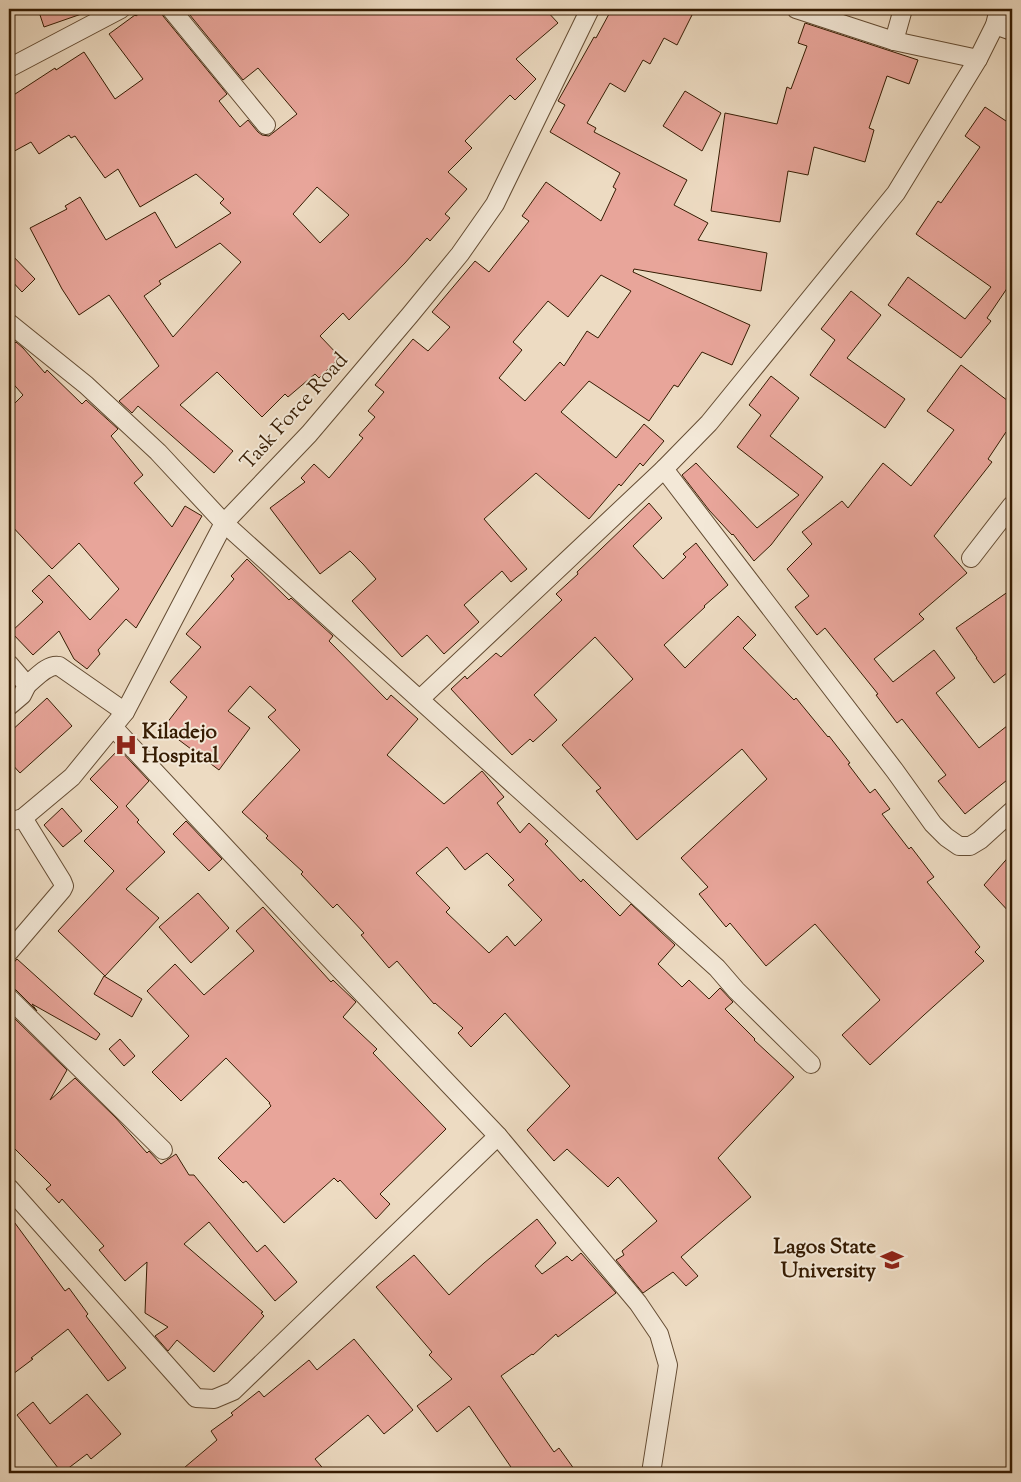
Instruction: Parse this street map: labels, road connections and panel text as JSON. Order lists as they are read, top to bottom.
{
  "streets": {
    "street": ["Task Force Road"]
  },
  "places": {
    "hospital": ["Kiladejo Hospital"],
    "school or university": ["Lagos State University"]
  }
}
